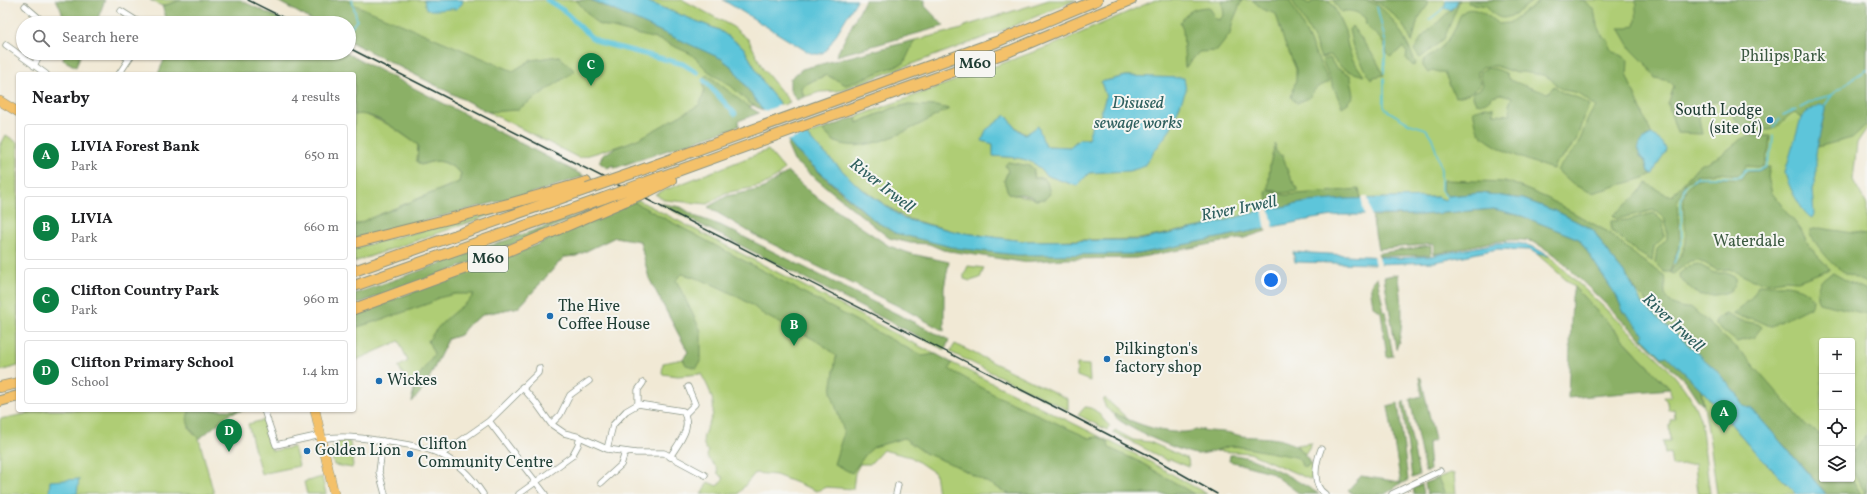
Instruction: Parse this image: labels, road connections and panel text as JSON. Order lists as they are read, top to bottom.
{
  "streets": {
    "highway": ["M60"]
  },
  "water": ["Disused sewage works", "River Irwell"],
  "parks": ["Philips Park", "Waterdale"],
  "places": [
    "South Lodge (site of)",
    "The Hive Coffee House",
    "Pilkington's factory shop",
    "Wickes",
    "Golden Lion",
    "Clifton Community Centre"
  ],
  "page": {
    "search": "Search here",
    "pins": [
      "C",
      "B",
      "A",
      "D"
    ],
    "heading": ["Nearby", "4 results"],
    "list": [
      {
        "mark": "A",
        "name": "LIVIA Forest Bank",
        "note": "Park",
        "value": "650 m"
      },
      {
        "mark": "B",
        "name": "LIVIA",
        "note": "Park",
        "value": "660 m"
      },
      {
        "mark": "C",
        "name": "Clifton Country Park",
        "note": "Park",
        "value": "960 m"
      },
      {
        "mark": "D",
        "name": "Clifton Primary School",
        "note": "School",
        "value": "1.4 km"
      }
    ],
    "map_buttons": ["+", "−"]
  }
}
